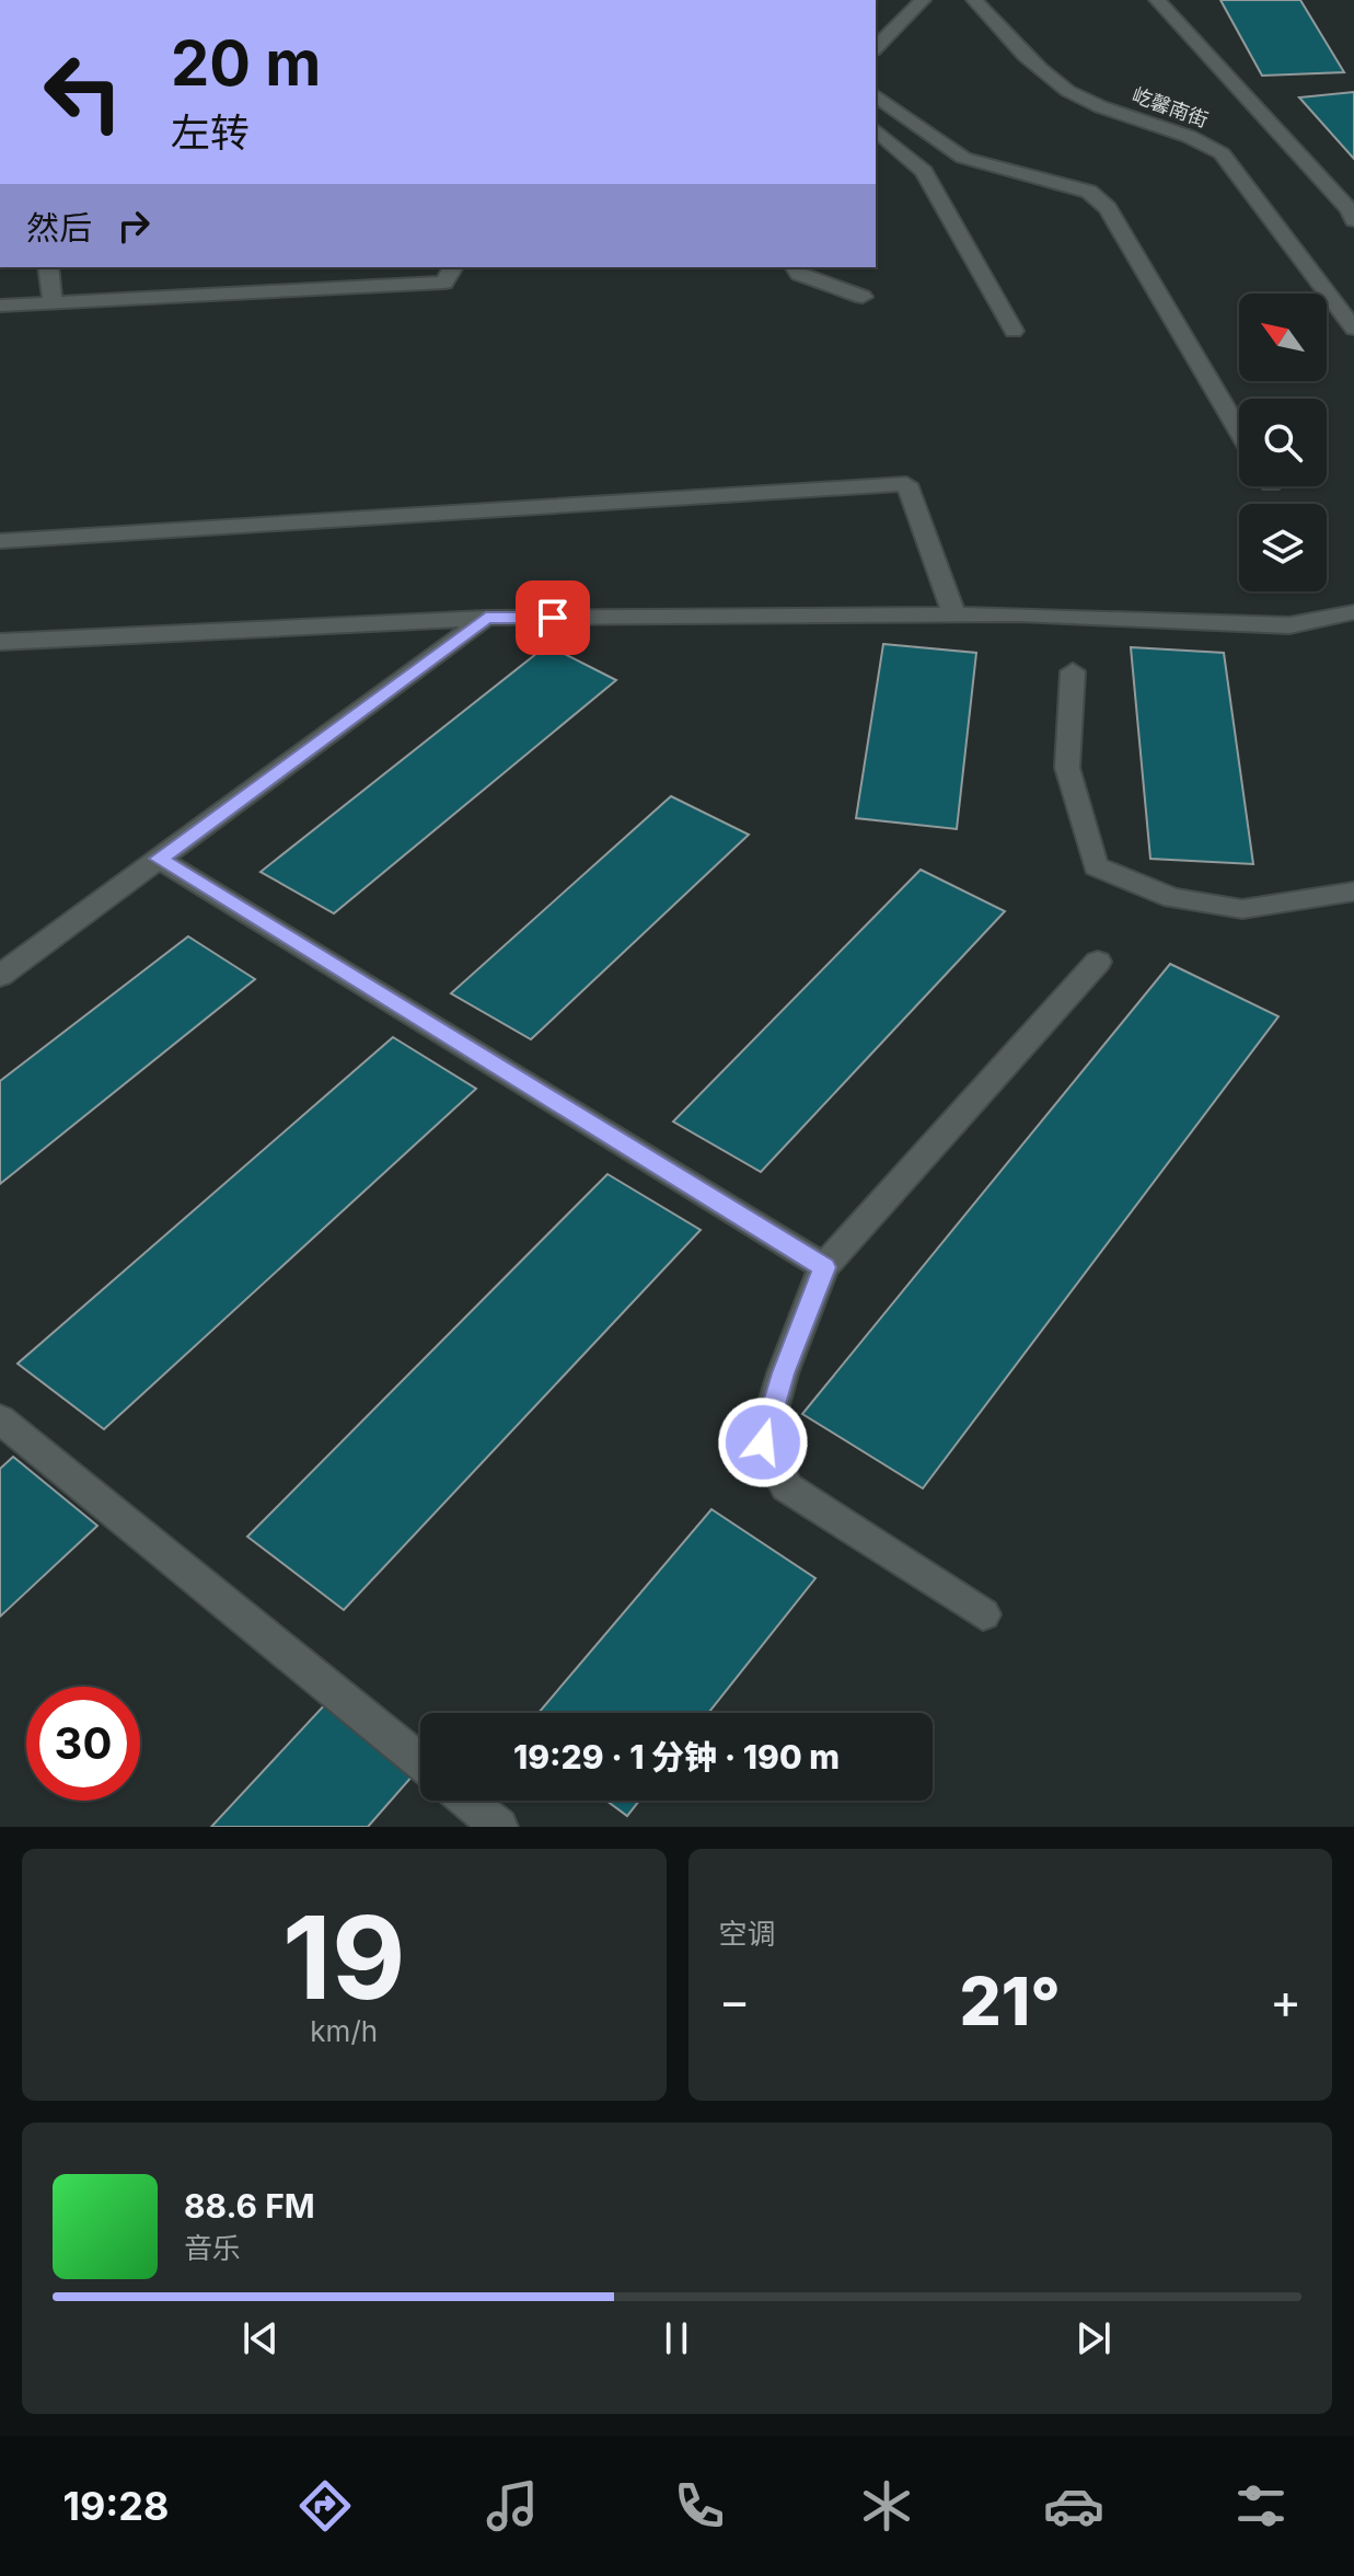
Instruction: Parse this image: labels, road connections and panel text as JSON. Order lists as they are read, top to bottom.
{
  "streets": {
    "street": ["屹馨南街"]
  },
  "north": "top left",
  "page": {
    "turn": ["20 m", "左转"],
    "then": "然后",
    "limit": "30",
    "trip": "19:29 · 1 分钟 · 190 m",
    "tile": [
      ["19", "km/h"],
      "空调"
    ],
    "heat": ["−", "21°", "+"],
    "song": ["88.6 FM", "音乐"],
    "tabs": "19:28"
  }
}
